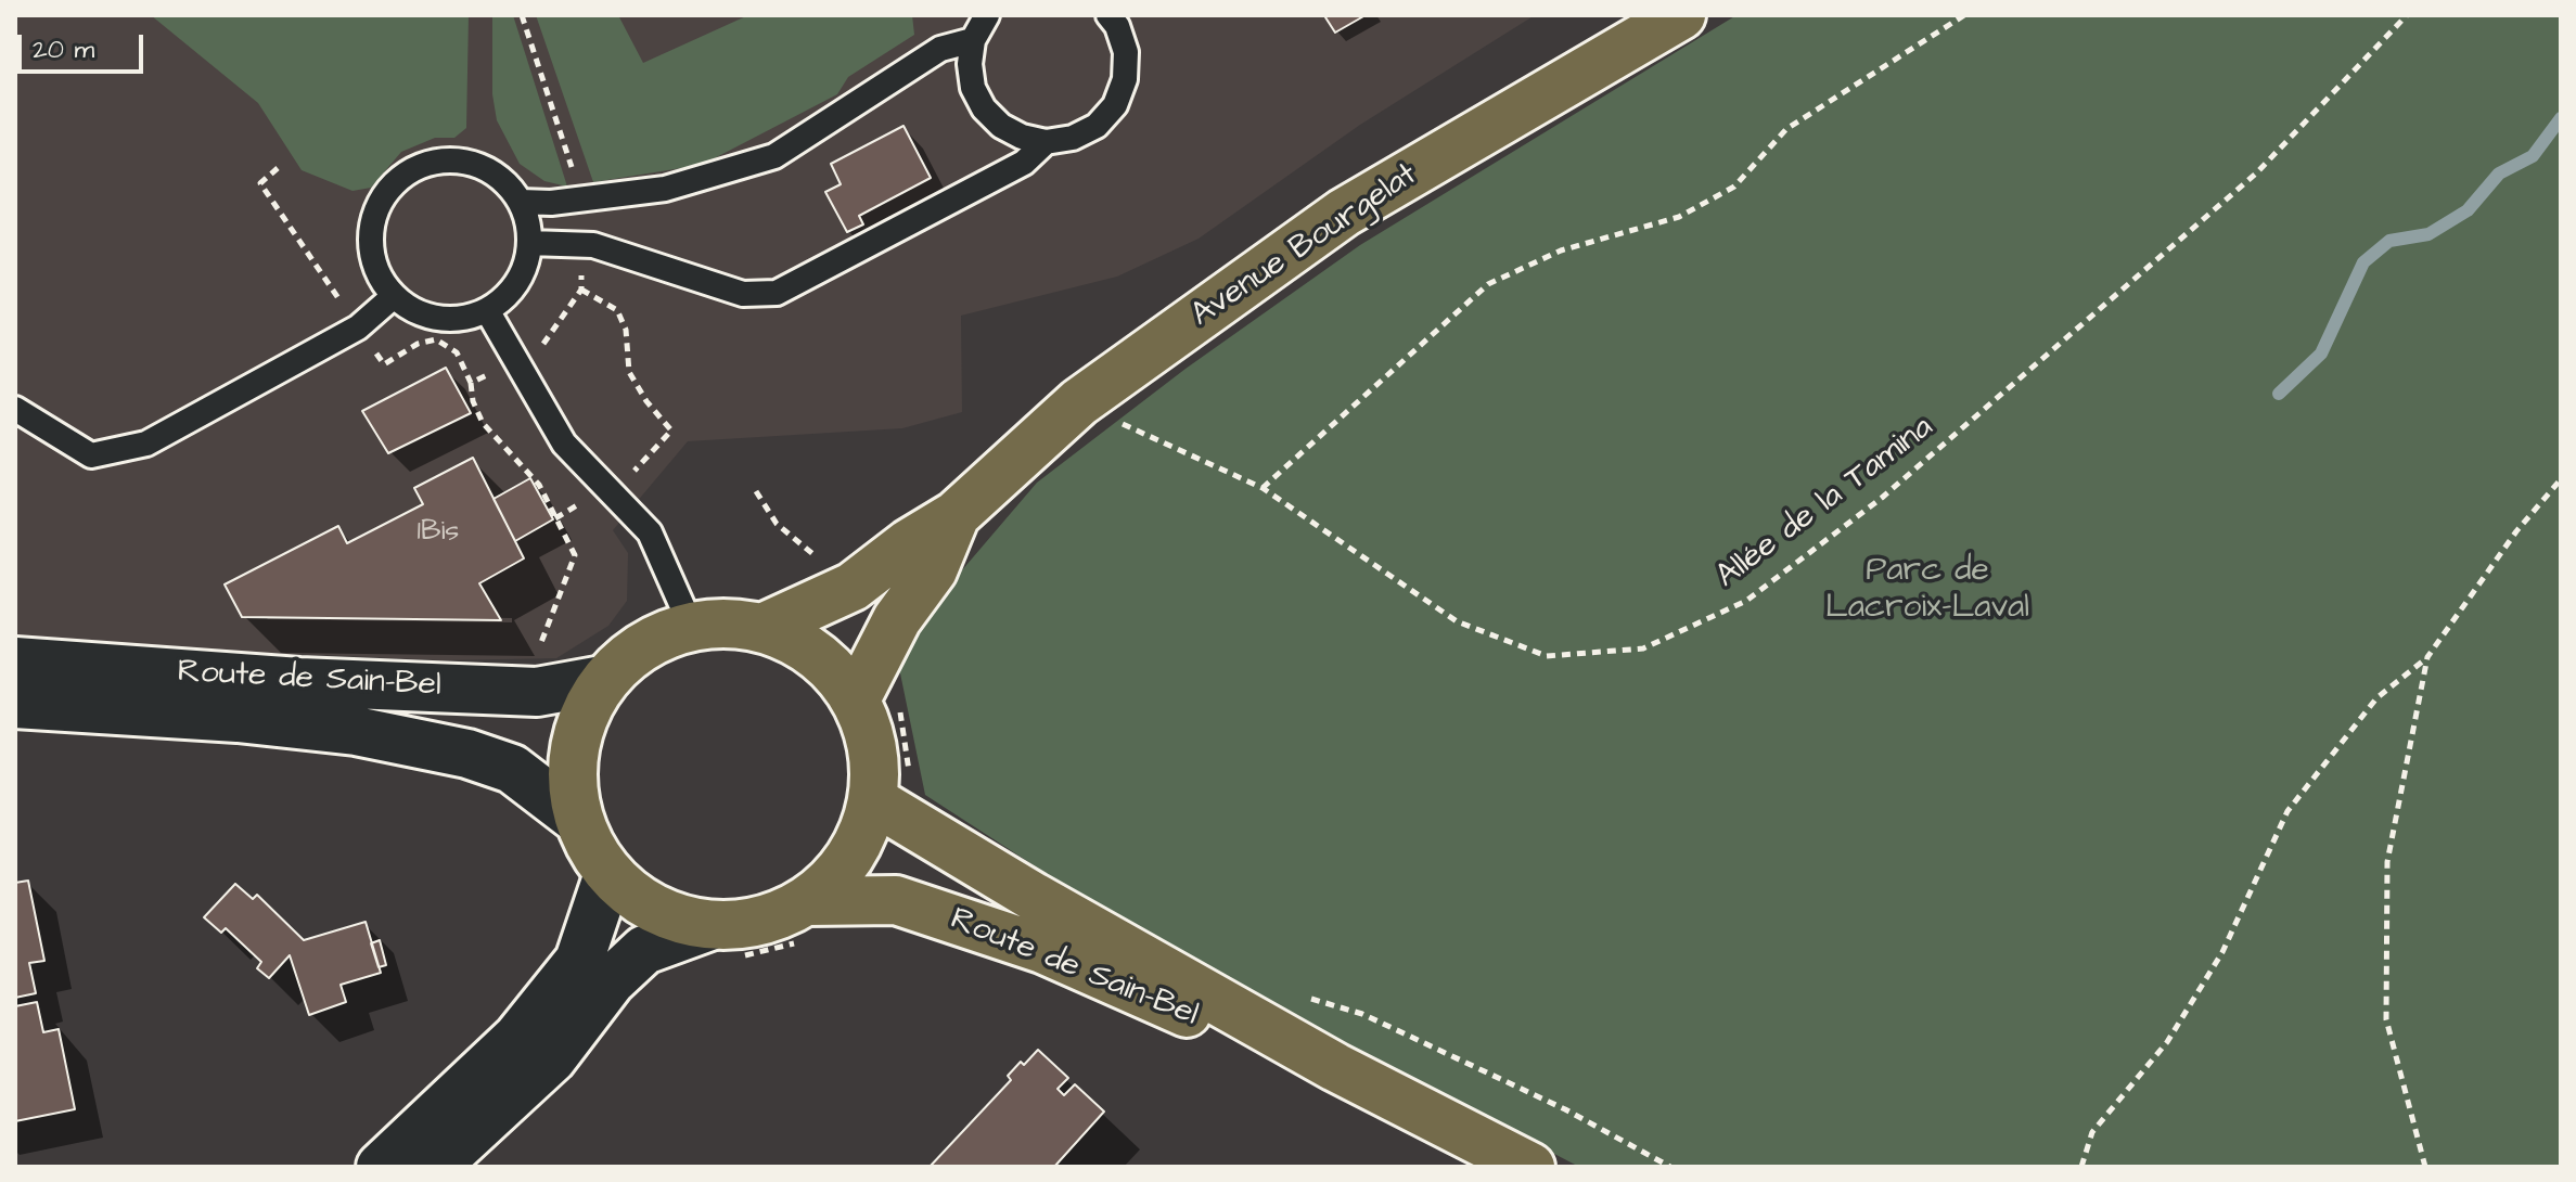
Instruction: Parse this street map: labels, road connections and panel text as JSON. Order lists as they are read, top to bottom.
{
  "streets": {
    "main road": ["Avenue Bourgelat", "Route de Sain-Bel"],
    "path": ["Allée de la Tamina"]
  },
  "crossings": [
    ["Avenue Bourgelat", "Allée de la Tamina"]
  ],
  "parks": ["Parc de Lacroix-Laval"],
  "house_numbers": ["1Bis"],
  "scale_bar": "20 m"
}
